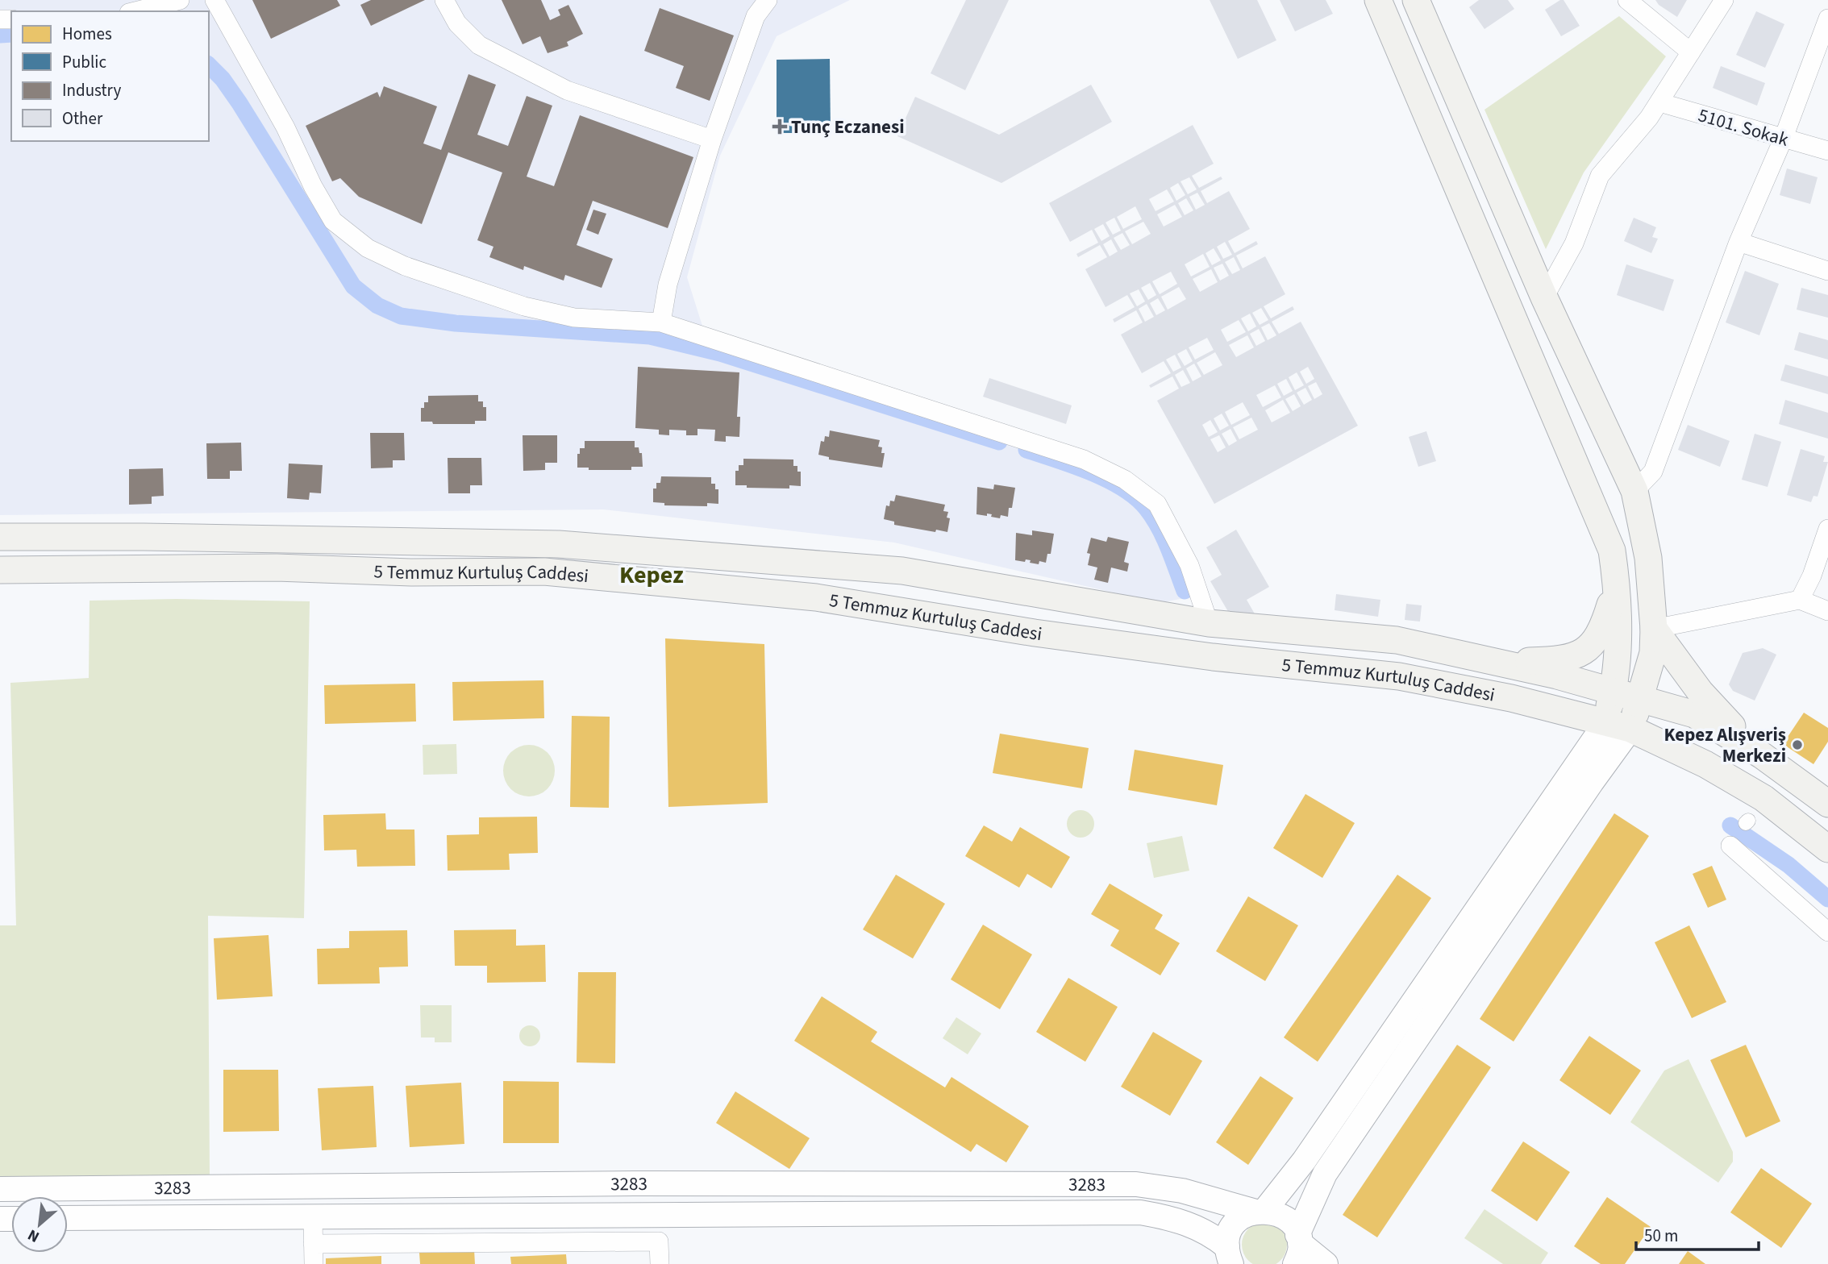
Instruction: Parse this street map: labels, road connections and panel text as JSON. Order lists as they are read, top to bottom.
{
  "streets": {
    "main road": ["5 Temmuz Kurtuluş Caddesi"],
    "street": ["5101. Sokak", "3283"]
  },
  "districts": ["Kepez"],
  "places": {
    "health": ["Tunç Eczanesi"],
    "other": ["Kepez Alışveriş Merkezi"]
  },
  "legend": [
    "Homes",
    "Public",
    "Industry",
    "Other"
  ],
  "scale_bar": "50 m",
  "north": "bottom left"
}
